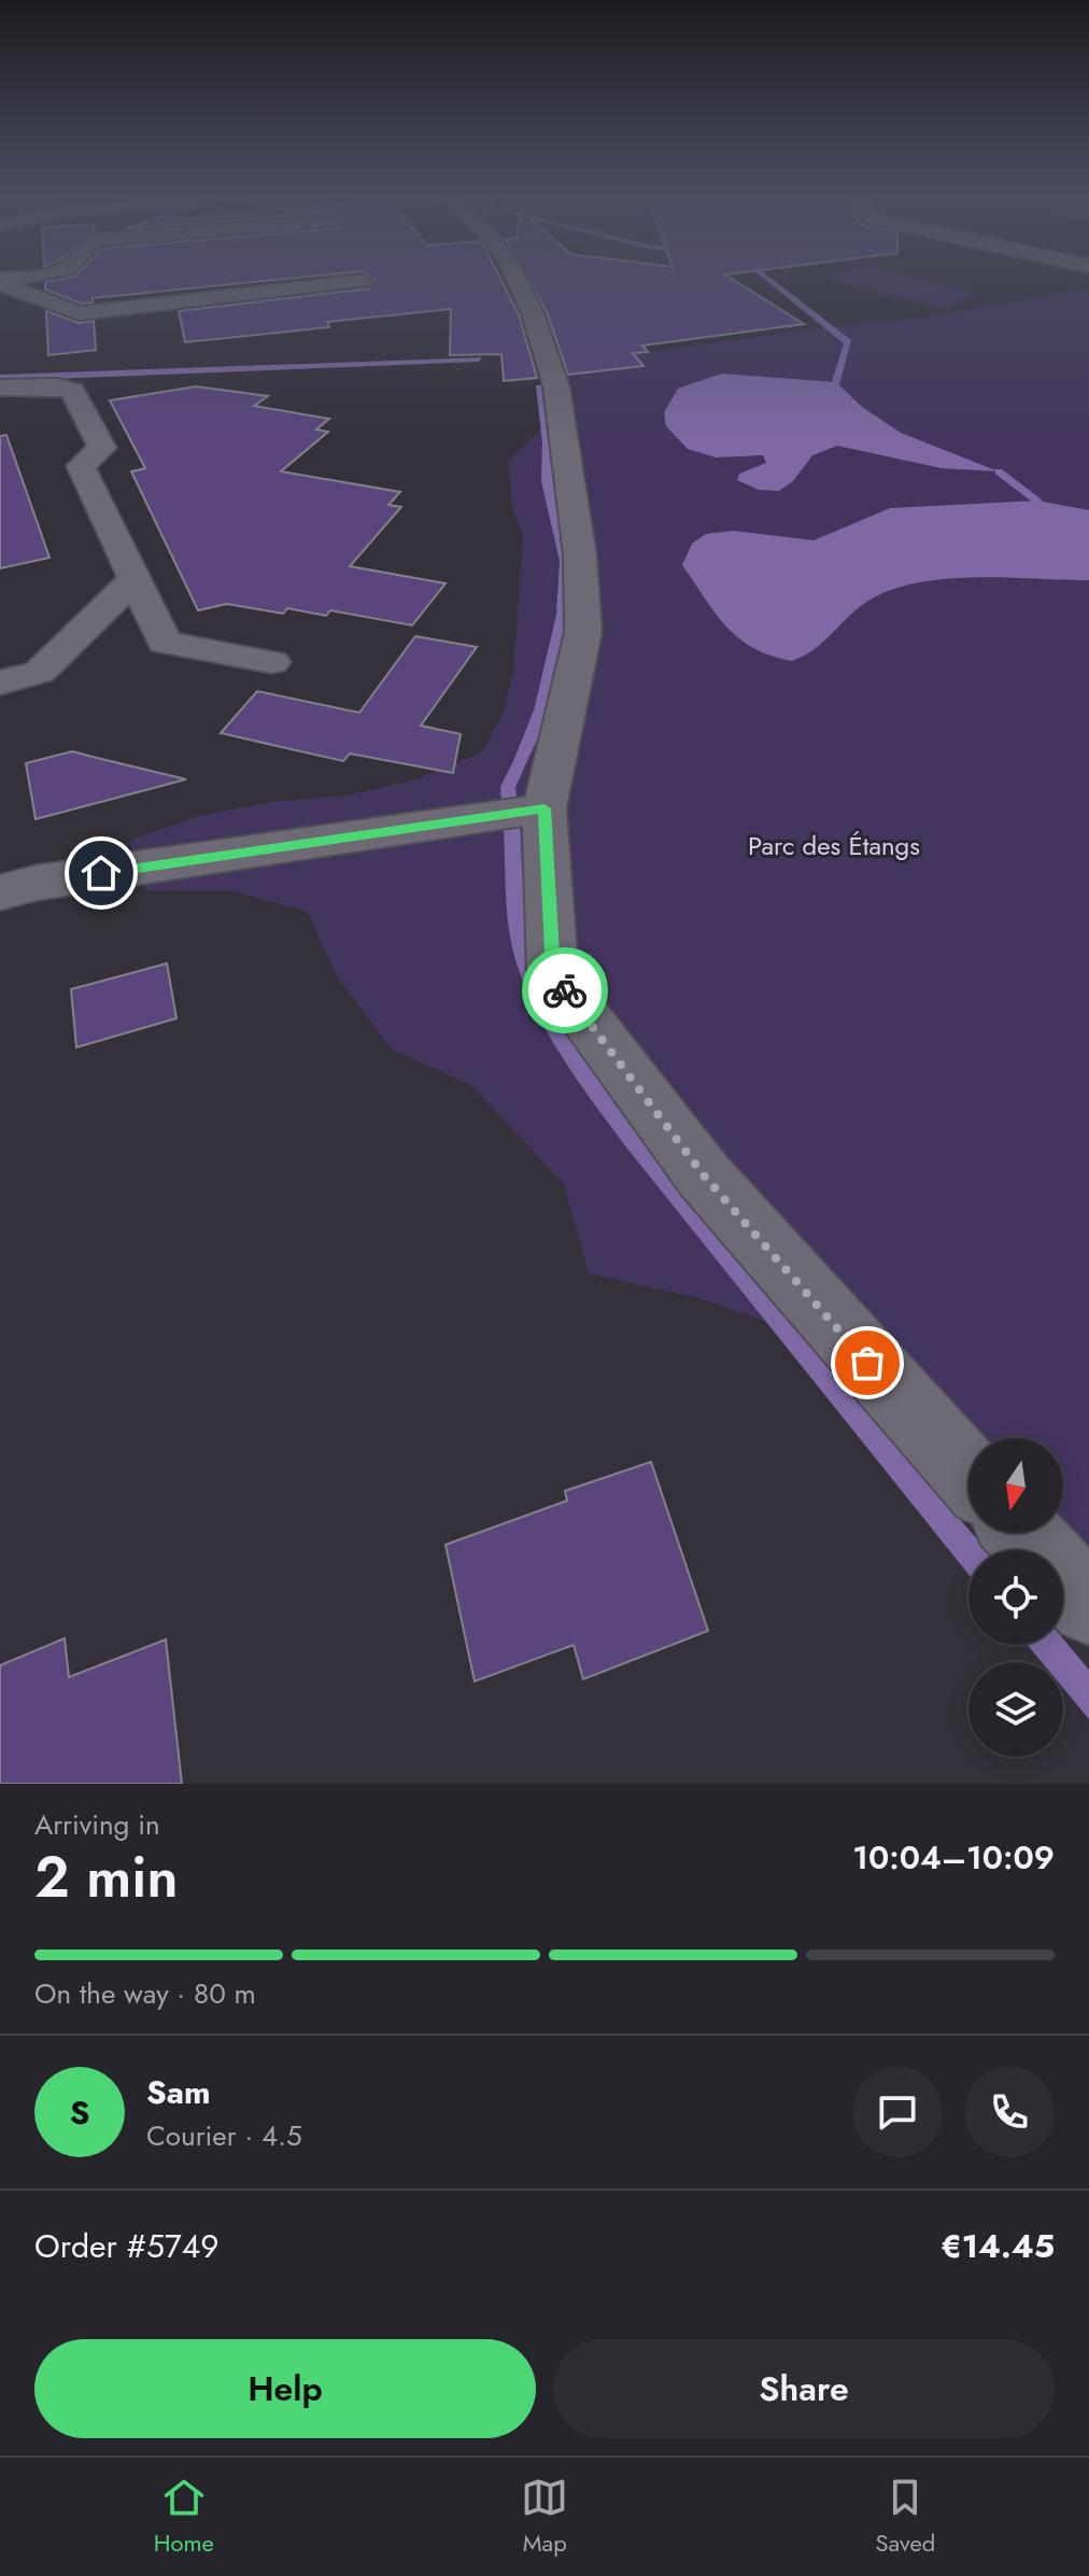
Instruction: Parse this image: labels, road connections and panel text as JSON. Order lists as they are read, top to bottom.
{
  "parks": ["Parc des Étangs"],
  "north": "bottom",
  "page": {
    "heading": ["2 min", "Arriving in", "10:04–10:09"],
    "panel": [
      "Sam",
      "Courier · 4.5",
      "Order #5749",
      "€14.45"
    ],
    "bar": "On the way · 80 m",
    "round": "S",
    "buttons": ["Help", "Share"],
    "tabs": ["Home", "Map", "Saved"]
  }
}
